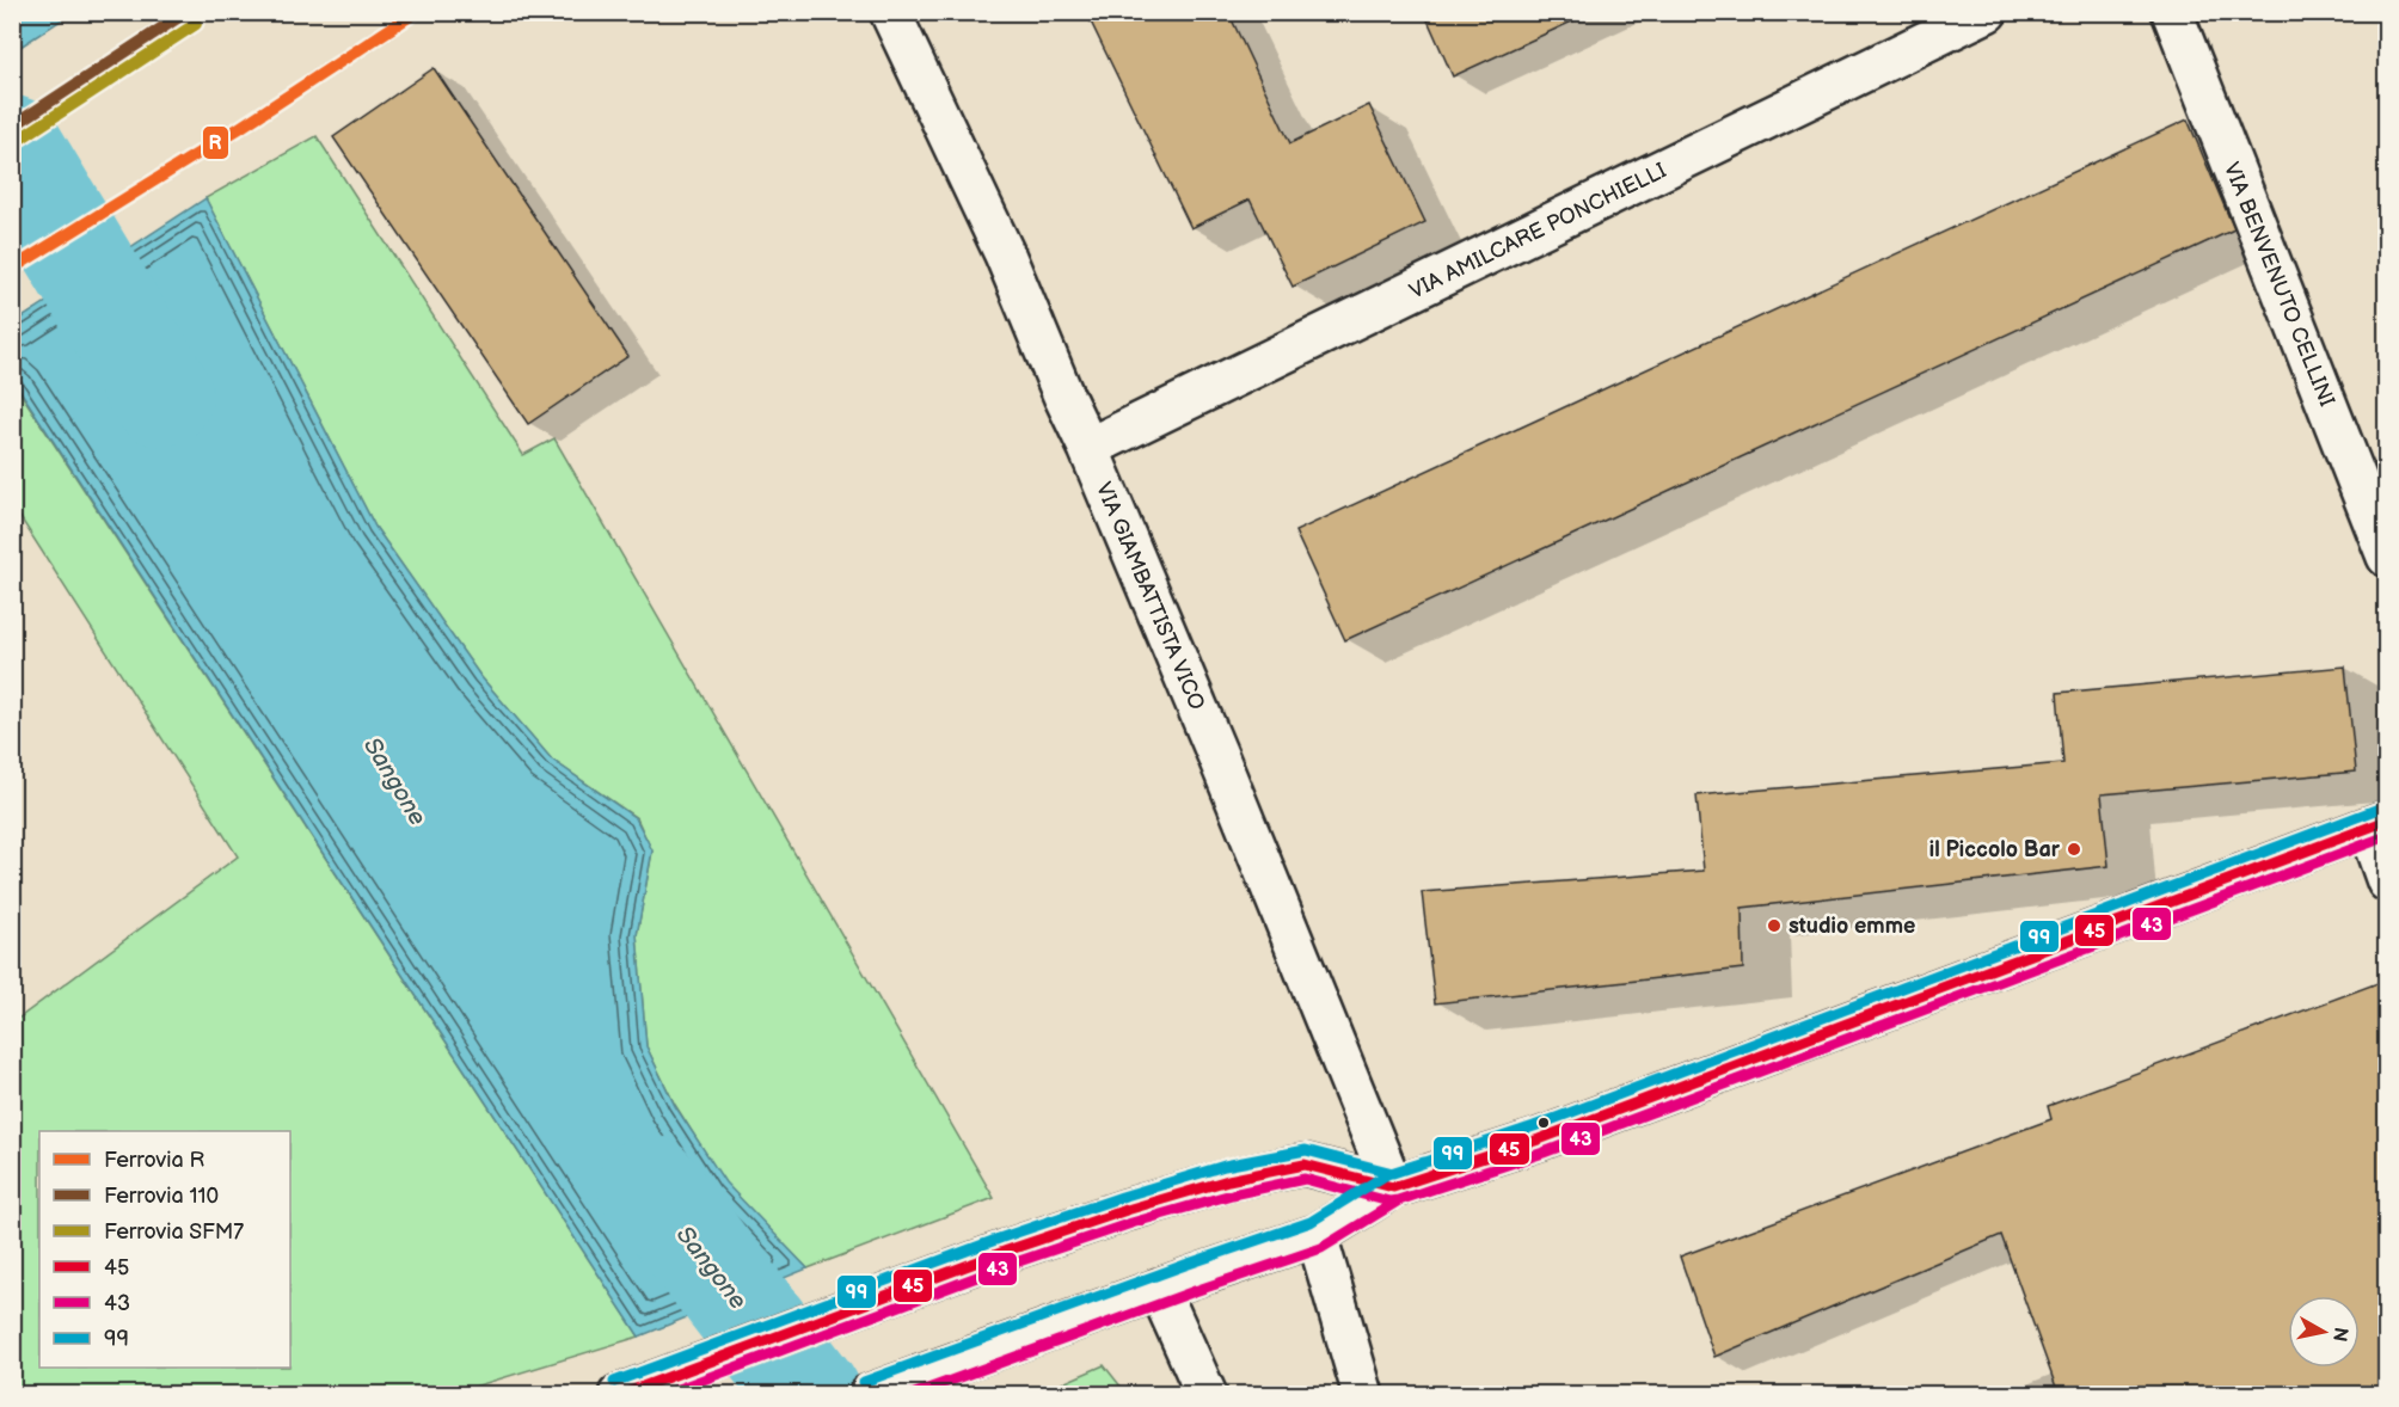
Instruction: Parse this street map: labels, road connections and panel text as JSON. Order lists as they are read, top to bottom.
{
  "streets": {
    "street": ["VIA AMILCARE PONCHIELLI", "VIA BENVENUTO CELLINI", "VIA GIAMBATTISTA VICO"]
  },
  "crossings": [
    ["VIA AMILCARE PONCHIELLI", "VIA GIAMBATTISTA VICO"]
  ],
  "water": ["Sangone"],
  "places": ["il Piccolo Bar", "studio emme"],
  "lines": [
    "rail line R",
    "rail line 110",
    "rail line SFM7",
    "transit line 99",
    "transit line 45",
    "transit line 43"
  ],
  "legend": [
    "Ferrovia R",
    "Ferrovia 110",
    "Ferrovia SFM7",
    "45",
    "43",
    "99"
  ],
  "north": "right"
}
